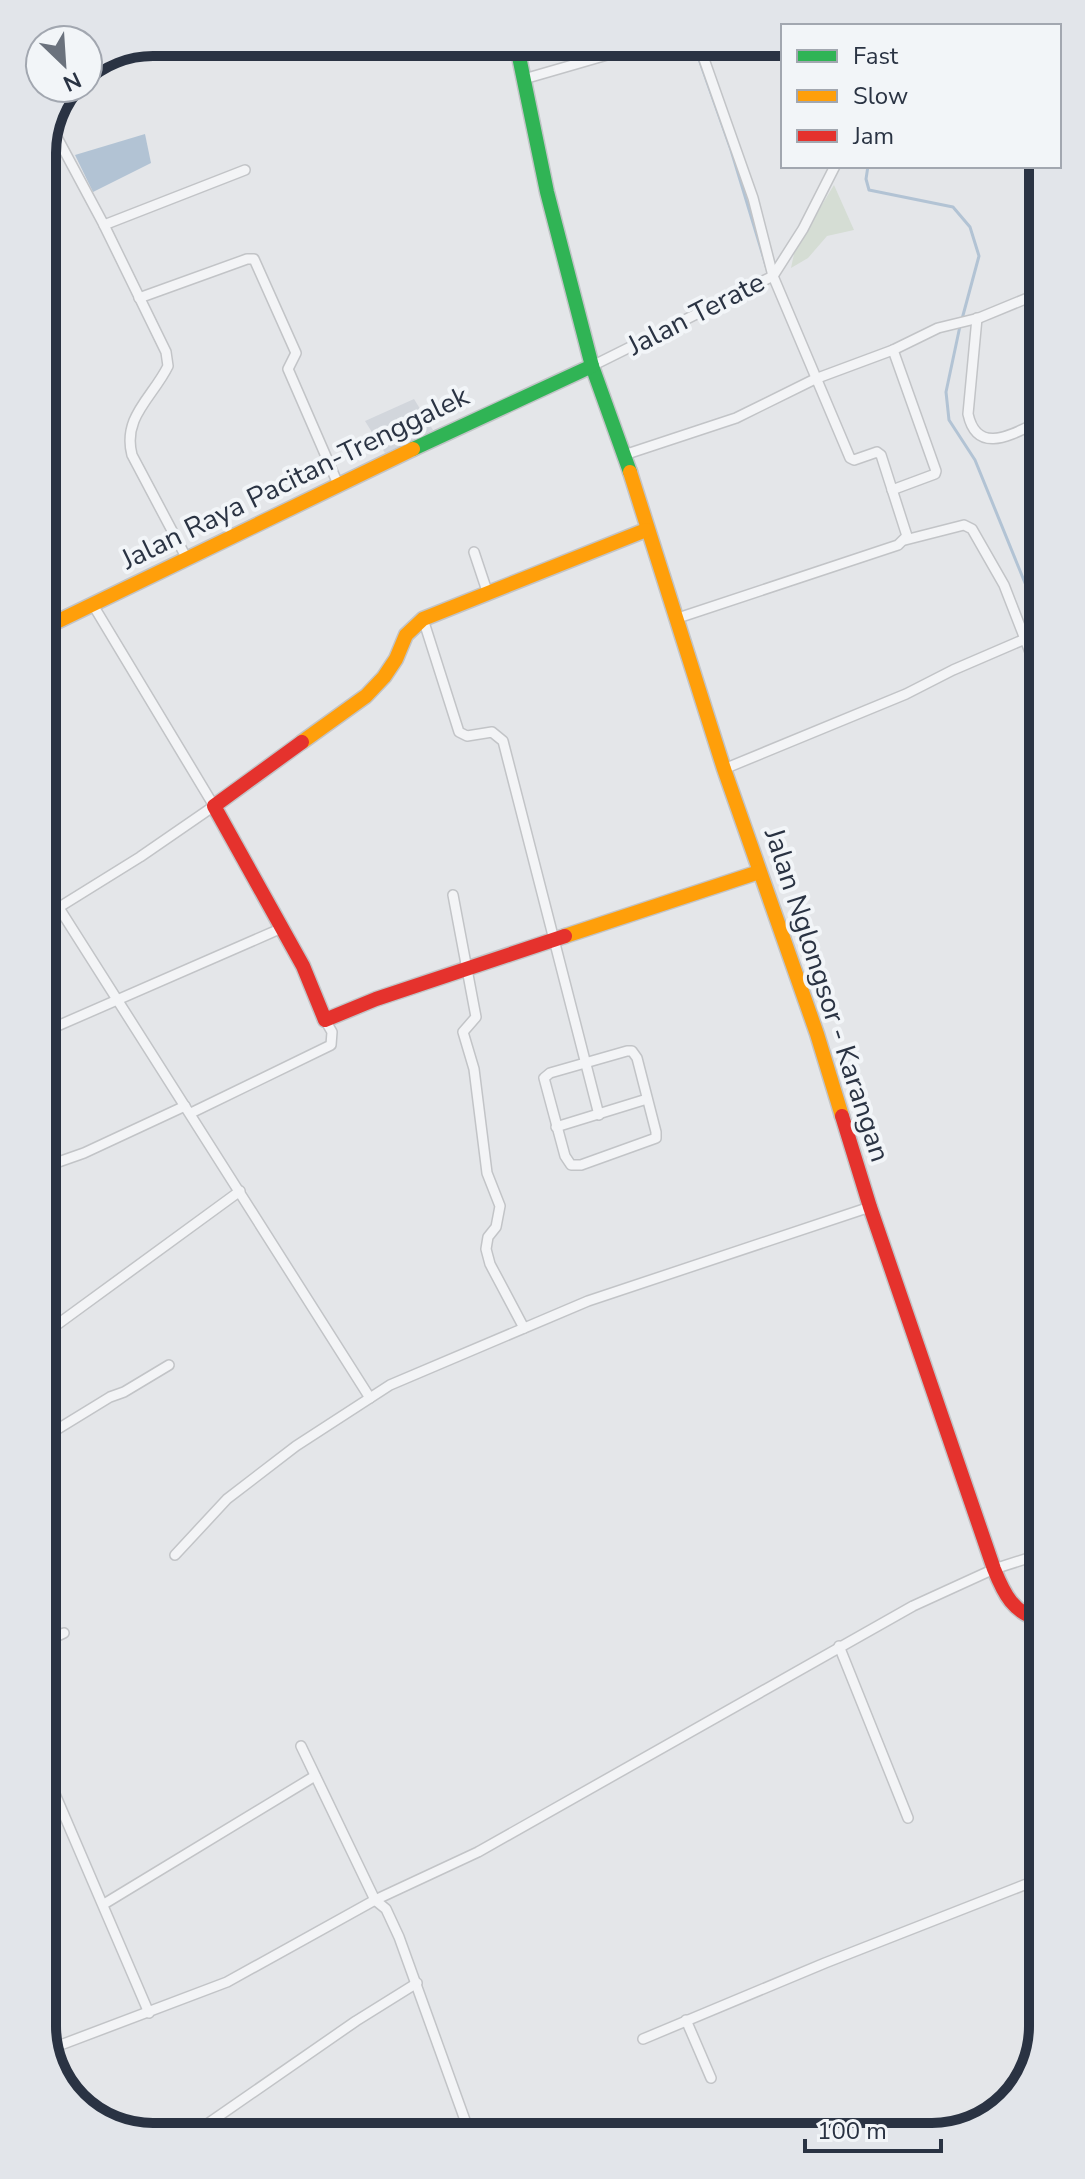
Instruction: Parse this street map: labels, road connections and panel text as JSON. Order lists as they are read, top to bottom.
{
  "streets": {
    "main road": ["Jalan Raya Pacitan-Trenggalek", "Jalan Nglongsor - Karangan"],
    "street": ["Jalan Terate"]
  },
  "crossings": [
    ["Jalan Terate", "Jalan Raya Pacitan-Trenggalek"],
    ["Jalan Terate", "Jalan Nglongsor - Karangan"],
    ["Jalan Raya Pacitan-Trenggalek", "Jalan Nglongsor - Karangan"]
  ],
  "legend": ["Fast", "Slow", "Jam"],
  "scale_bar": "100 m",
  "north": "bottom right"
}
